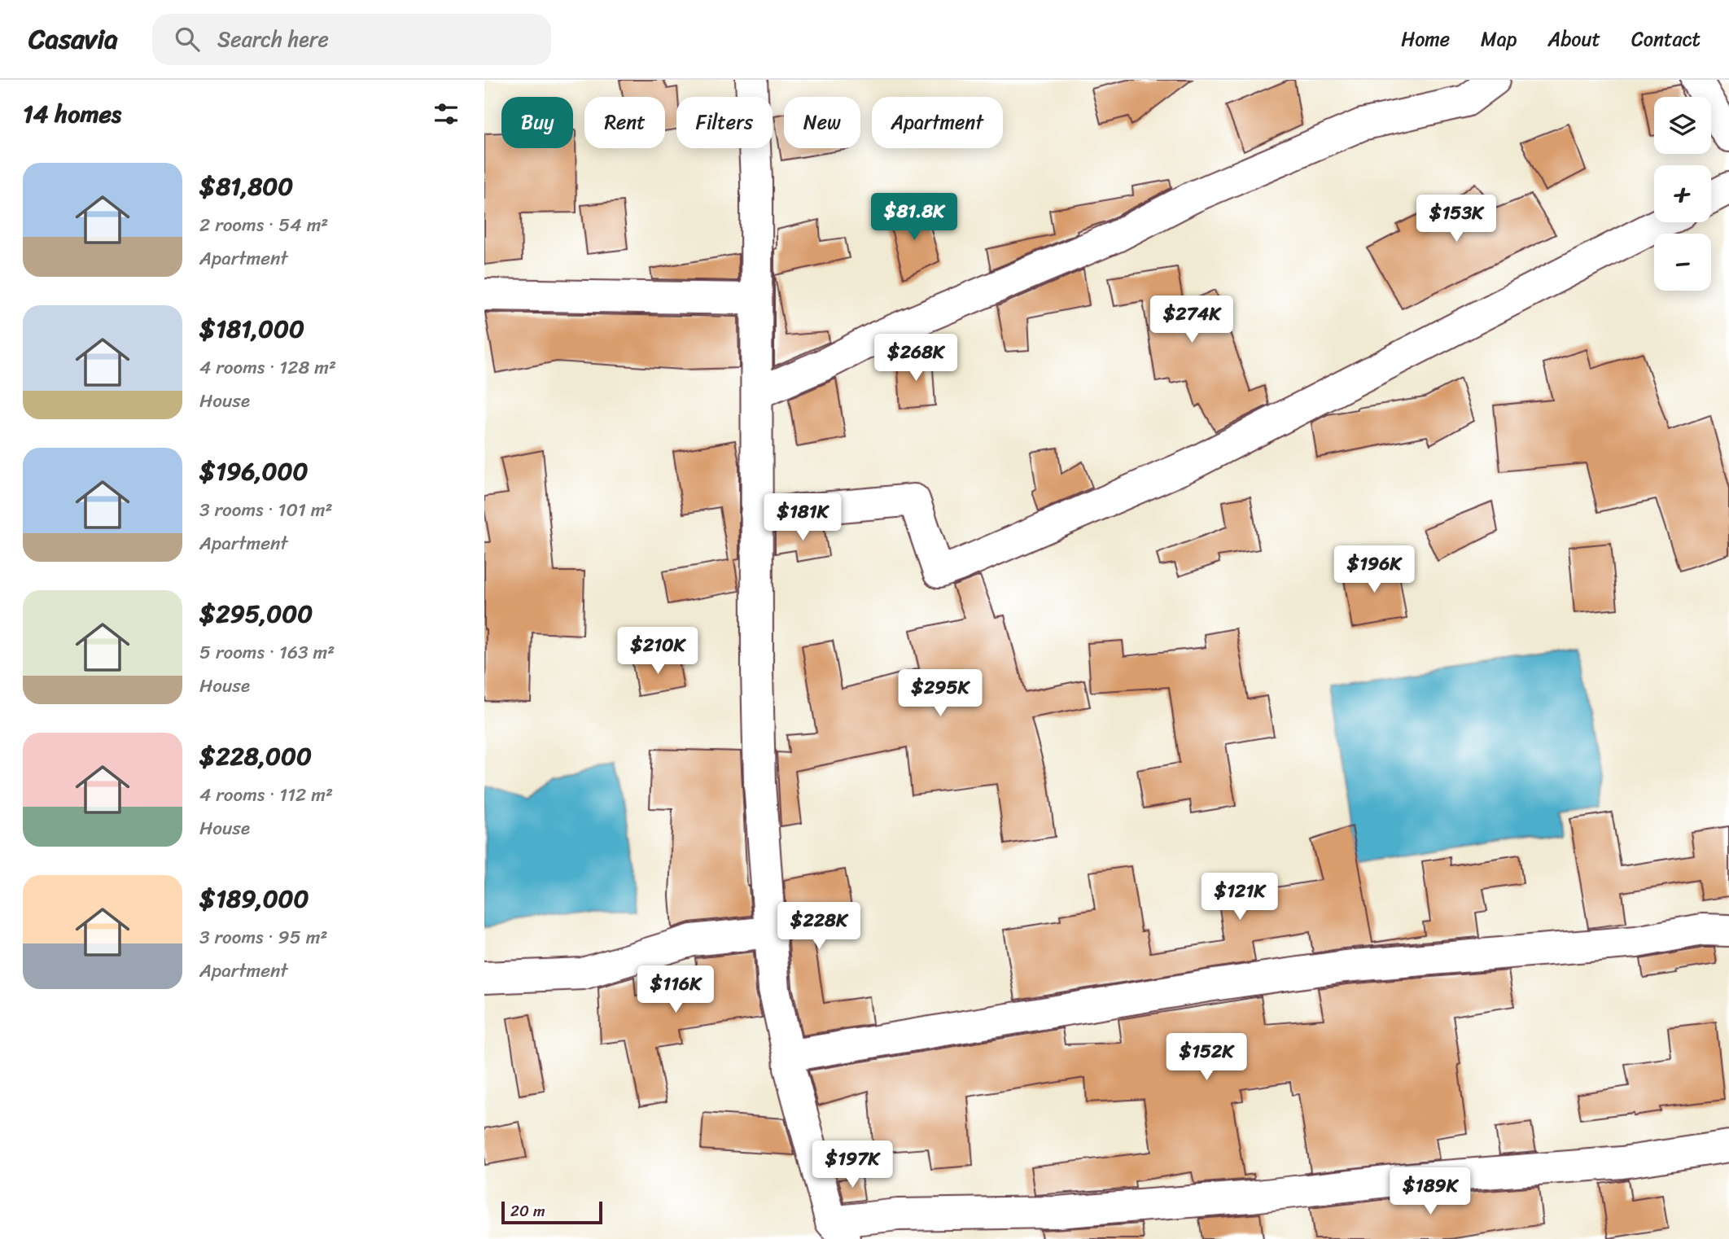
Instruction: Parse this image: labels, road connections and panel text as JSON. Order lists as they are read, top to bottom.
{
  "scale_bar": "20 m",
  "page": {
    "header": "Casavia",
    "search": "Search here",
    "nav": [
      "Home",
      "Map",
      "About",
      "Contact"
    ],
    "heading": "14 homes",
    "map_buttons": ["+", "−"],
    "chip": [
      "Buy",
      "Rent",
      "Filters",
      "New",
      "Apartment"
    ],
    "list": [
      {
        "name": "$81,800",
        "note": "2 rooms · 54 m² · Apartment"
      },
      {
        "name": "$181,000",
        "note": "4 rooms · 128 m² · House"
      },
      {
        "name": "$196,000",
        "note": "3 rooms · 101 m² · Apartment"
      },
      {
        "name": "$295,000",
        "note": "5 rooms · 163 m² · House"
      },
      {
        "name": "$228,000",
        "note": "4 rooms · 112 m² · House"
      },
      {
        "name": "$189,000",
        "note": "3 rooms · 95 m² · Apartment"
      }
    ],
    "price": [
      "$81.8K",
      "$153K",
      "$274K",
      "$268K",
      "$181K",
      "$196K",
      "$210K",
      "$295K",
      "$121K",
      "$228K",
      "$116K",
      "$152K",
      "$197K",
      "$189K"
    ],
    "scale": "20 m"
  }
}
